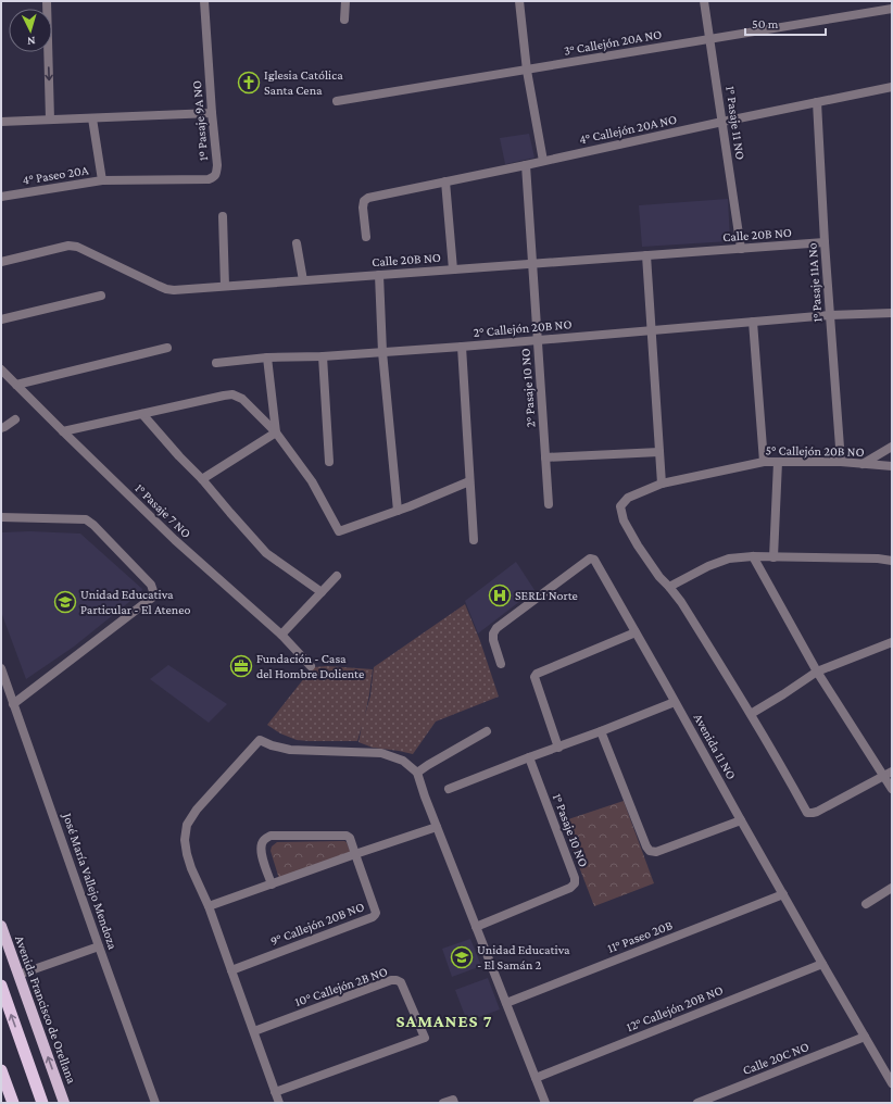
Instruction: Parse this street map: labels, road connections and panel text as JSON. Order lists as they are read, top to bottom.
{
  "streets": {
    "main road": ["Avenida Francisco de Orellana"],
    "street": [
      "3° Callejón 20A NO",
      "1º Pasaje 9A NO",
      "1° Pasaje 11 NO",
      "4° Callejón 20A NO",
      "4° Paseo 20A",
      "Calle 20B NO",
      "1° Pasaje 11A No",
      "2° Callejón 20B NO",
      "2° Pasaje 10 NO",
      "5° Callejón 20B NO",
      "1° Pasaje 7 NO",
      "Avenida 11 NO",
      "1° Pasaje 10 NO",
      "José María Vallejo Mendoza",
      "9° Callejón 20B NO",
      "11° Paseo 20B",
      "10° Callejón 2B NO",
      "12° Callejón 20B NO",
      "Calle 20C NO"
    ]
  },
  "crossings": [
    ["3° Callejón 20A NO", "1° Pasaje 11 NO"],
    ["1º Pasaje 9A NO", "4° Paseo 20A"],
    ["1° Pasaje 11 NO", "4° Callejón 20A NO"],
    ["1° Pasaje 11 NO", "Calle 20B NO"],
    ["4° Callejón 20A NO", "1° Pasaje 11A No"],
    ["4° Callejón 20A NO", "2° Pasaje 10 NO"],
    ["Calle 20B NO", "1° Pasaje 11A No"],
    ["Calle 20B NO", "2° Pasaje 10 NO"],
    ["1° Pasaje 11A No", "2° Callejón 20B NO"],
    ["1° Pasaje 11A No", "5° Callejón 20B NO"],
    ["2° Callejón 20B NO", "2° Pasaje 10 NO"],
    ["Avenida 11 NO", "11° Paseo 20B"],
    ["Avenida 11 NO", "12° Callejón 20B NO"],
    ["Avenida 11 NO", "Calle 20C NO"]
  ],
  "one_way": ["Avenida Francisco de Orellana"],
  "districts": ["SAMANES 7"],
  "places": {
    "church": ["Iglesia Católica Santa Cena"],
    "hospital": ["SERLI Norte"],
    "school or university": ["Unidad Educativa Particular - El Ateneo", "Unidad Educativa - El Samán 2"],
    "office": ["Fundación - Casa del Hombre Doliente"]
  },
  "scale_bar": "50 m",
  "north": "bottom"
}
